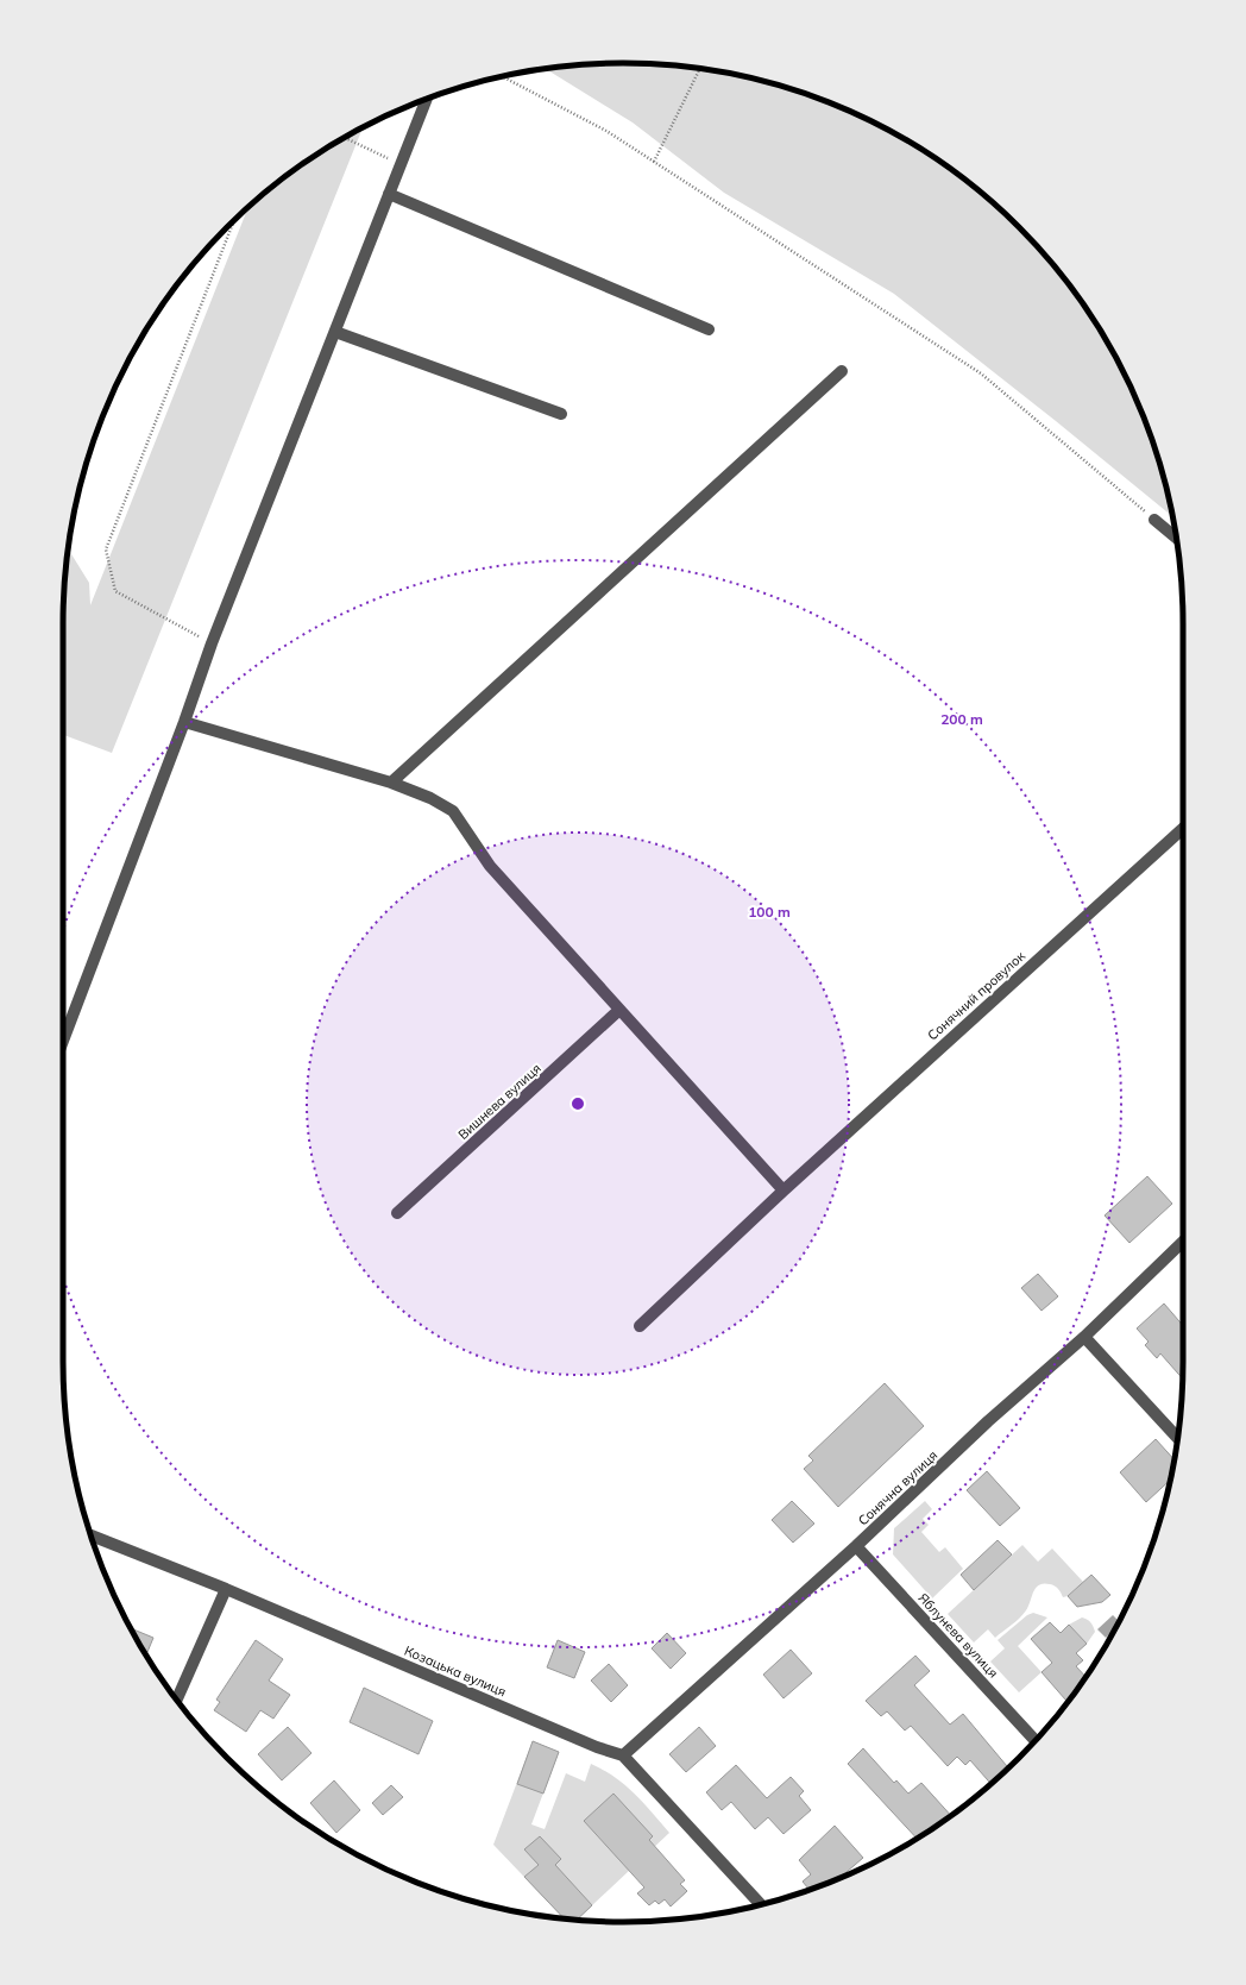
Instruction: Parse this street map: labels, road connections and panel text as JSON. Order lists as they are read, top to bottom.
{
  "streets": {
    "street": [
      "Сонячний провулок",
      "Вишнева вулиця",
      "Сонячна вулиця",
      "Яблунева вулиця",
      "Козацька вулиця"
    ]
  },
  "crossings": [
    ["Сонячна вулиця", "Яблунева вулиця"],
    ["Сонячна вулиця", "Козацька вулиця"]
  ],
  "rings": ["200 m", "100 m"]
}
